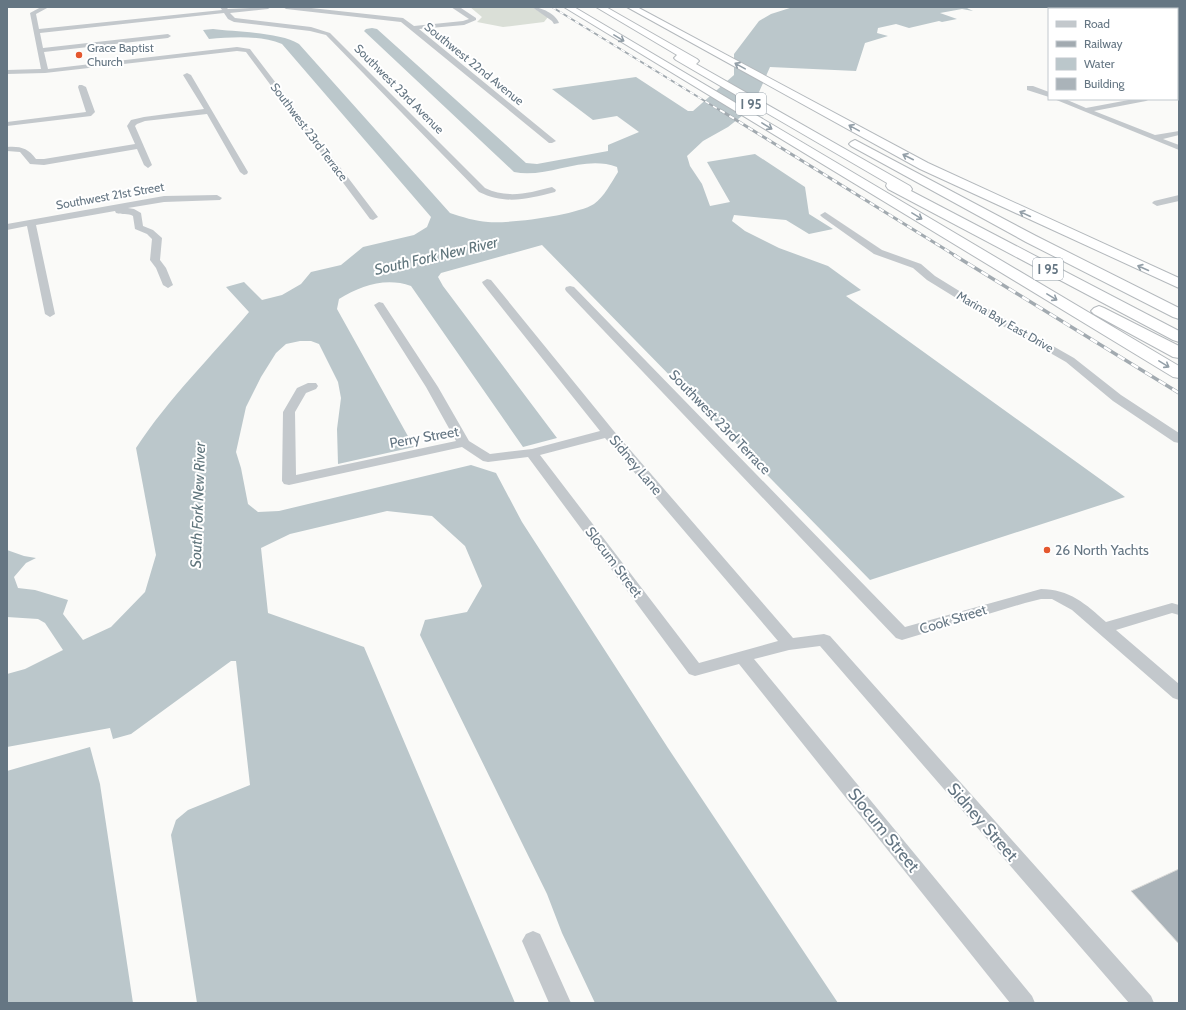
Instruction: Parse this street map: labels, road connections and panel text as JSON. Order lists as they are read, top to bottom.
{
  "streets": {
    "highway": ["I 95"],
    "street": [
      "Southwest 22nd Avenue",
      "Southwest 23rd Avenue",
      "Southwest 23rd Terrace",
      "Southwest 21st Street",
      "Marina Bay East Drive",
      "Perry Street",
      "Sidney Lane",
      "Slocum Street",
      "Cook Street",
      "Sidney Street"
    ]
  },
  "crossings": [
    ["Southwest 23rd Terrace", "Cook Street"],
    ["Perry Street", "Sidney Lane"],
    ["Perry Street", "Slocum Street"],
    ["Sidney Lane", "Sidney Street"]
  ],
  "water": ["South Fork New River"],
  "places": ["Grace Baptist Church", "26 North Yachts"],
  "legend": [
    "Road",
    "Railway",
    "Water",
    "Building"
  ]
}
